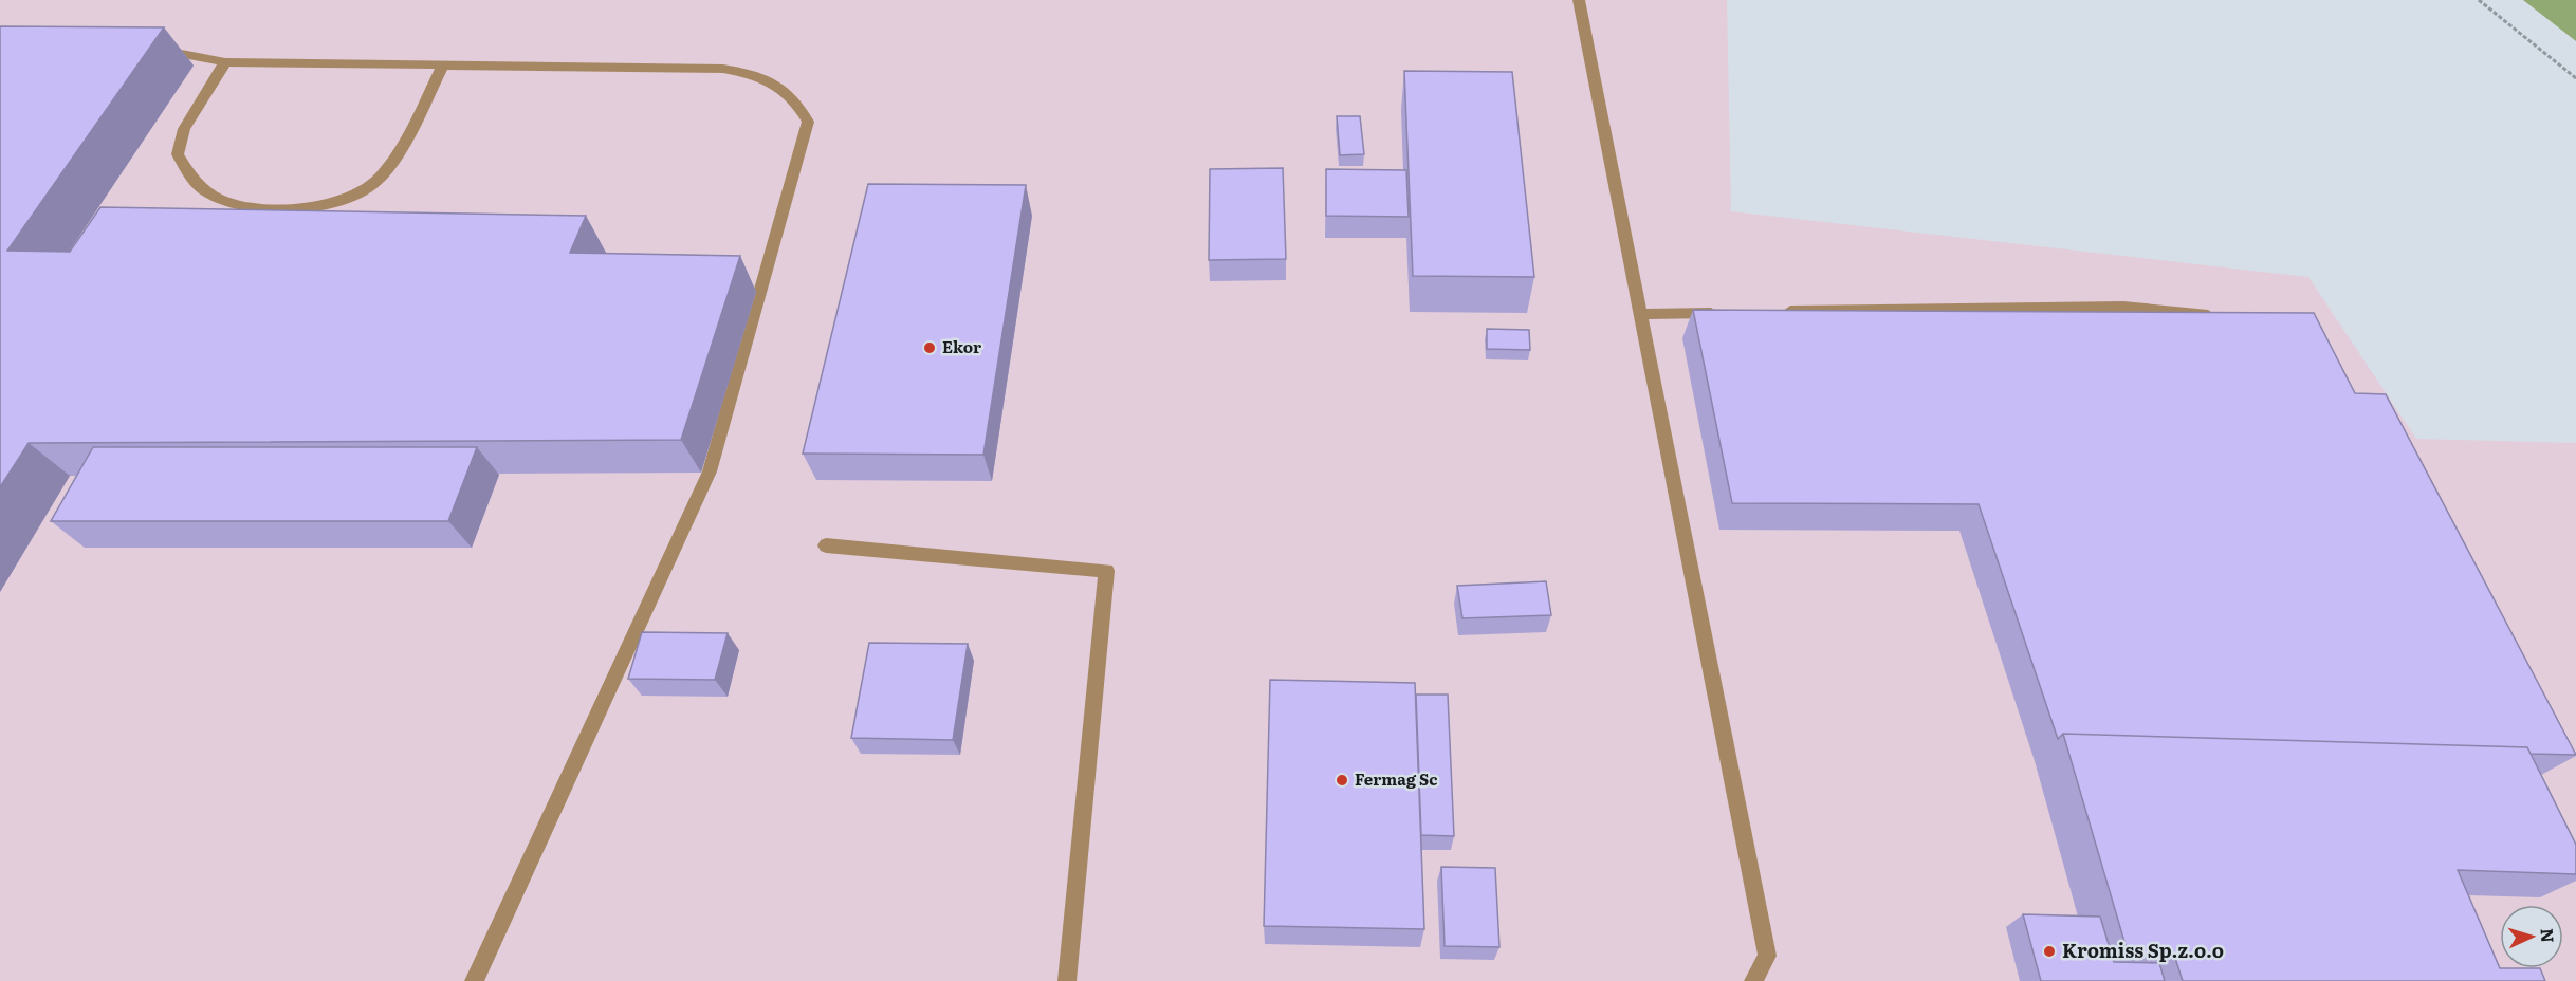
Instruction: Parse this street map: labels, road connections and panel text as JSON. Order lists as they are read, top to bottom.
{
  "places": ["Ekor", "Fermag Sc", "Kromiss Sp.z.o.o"],
  "north": "right"
}
